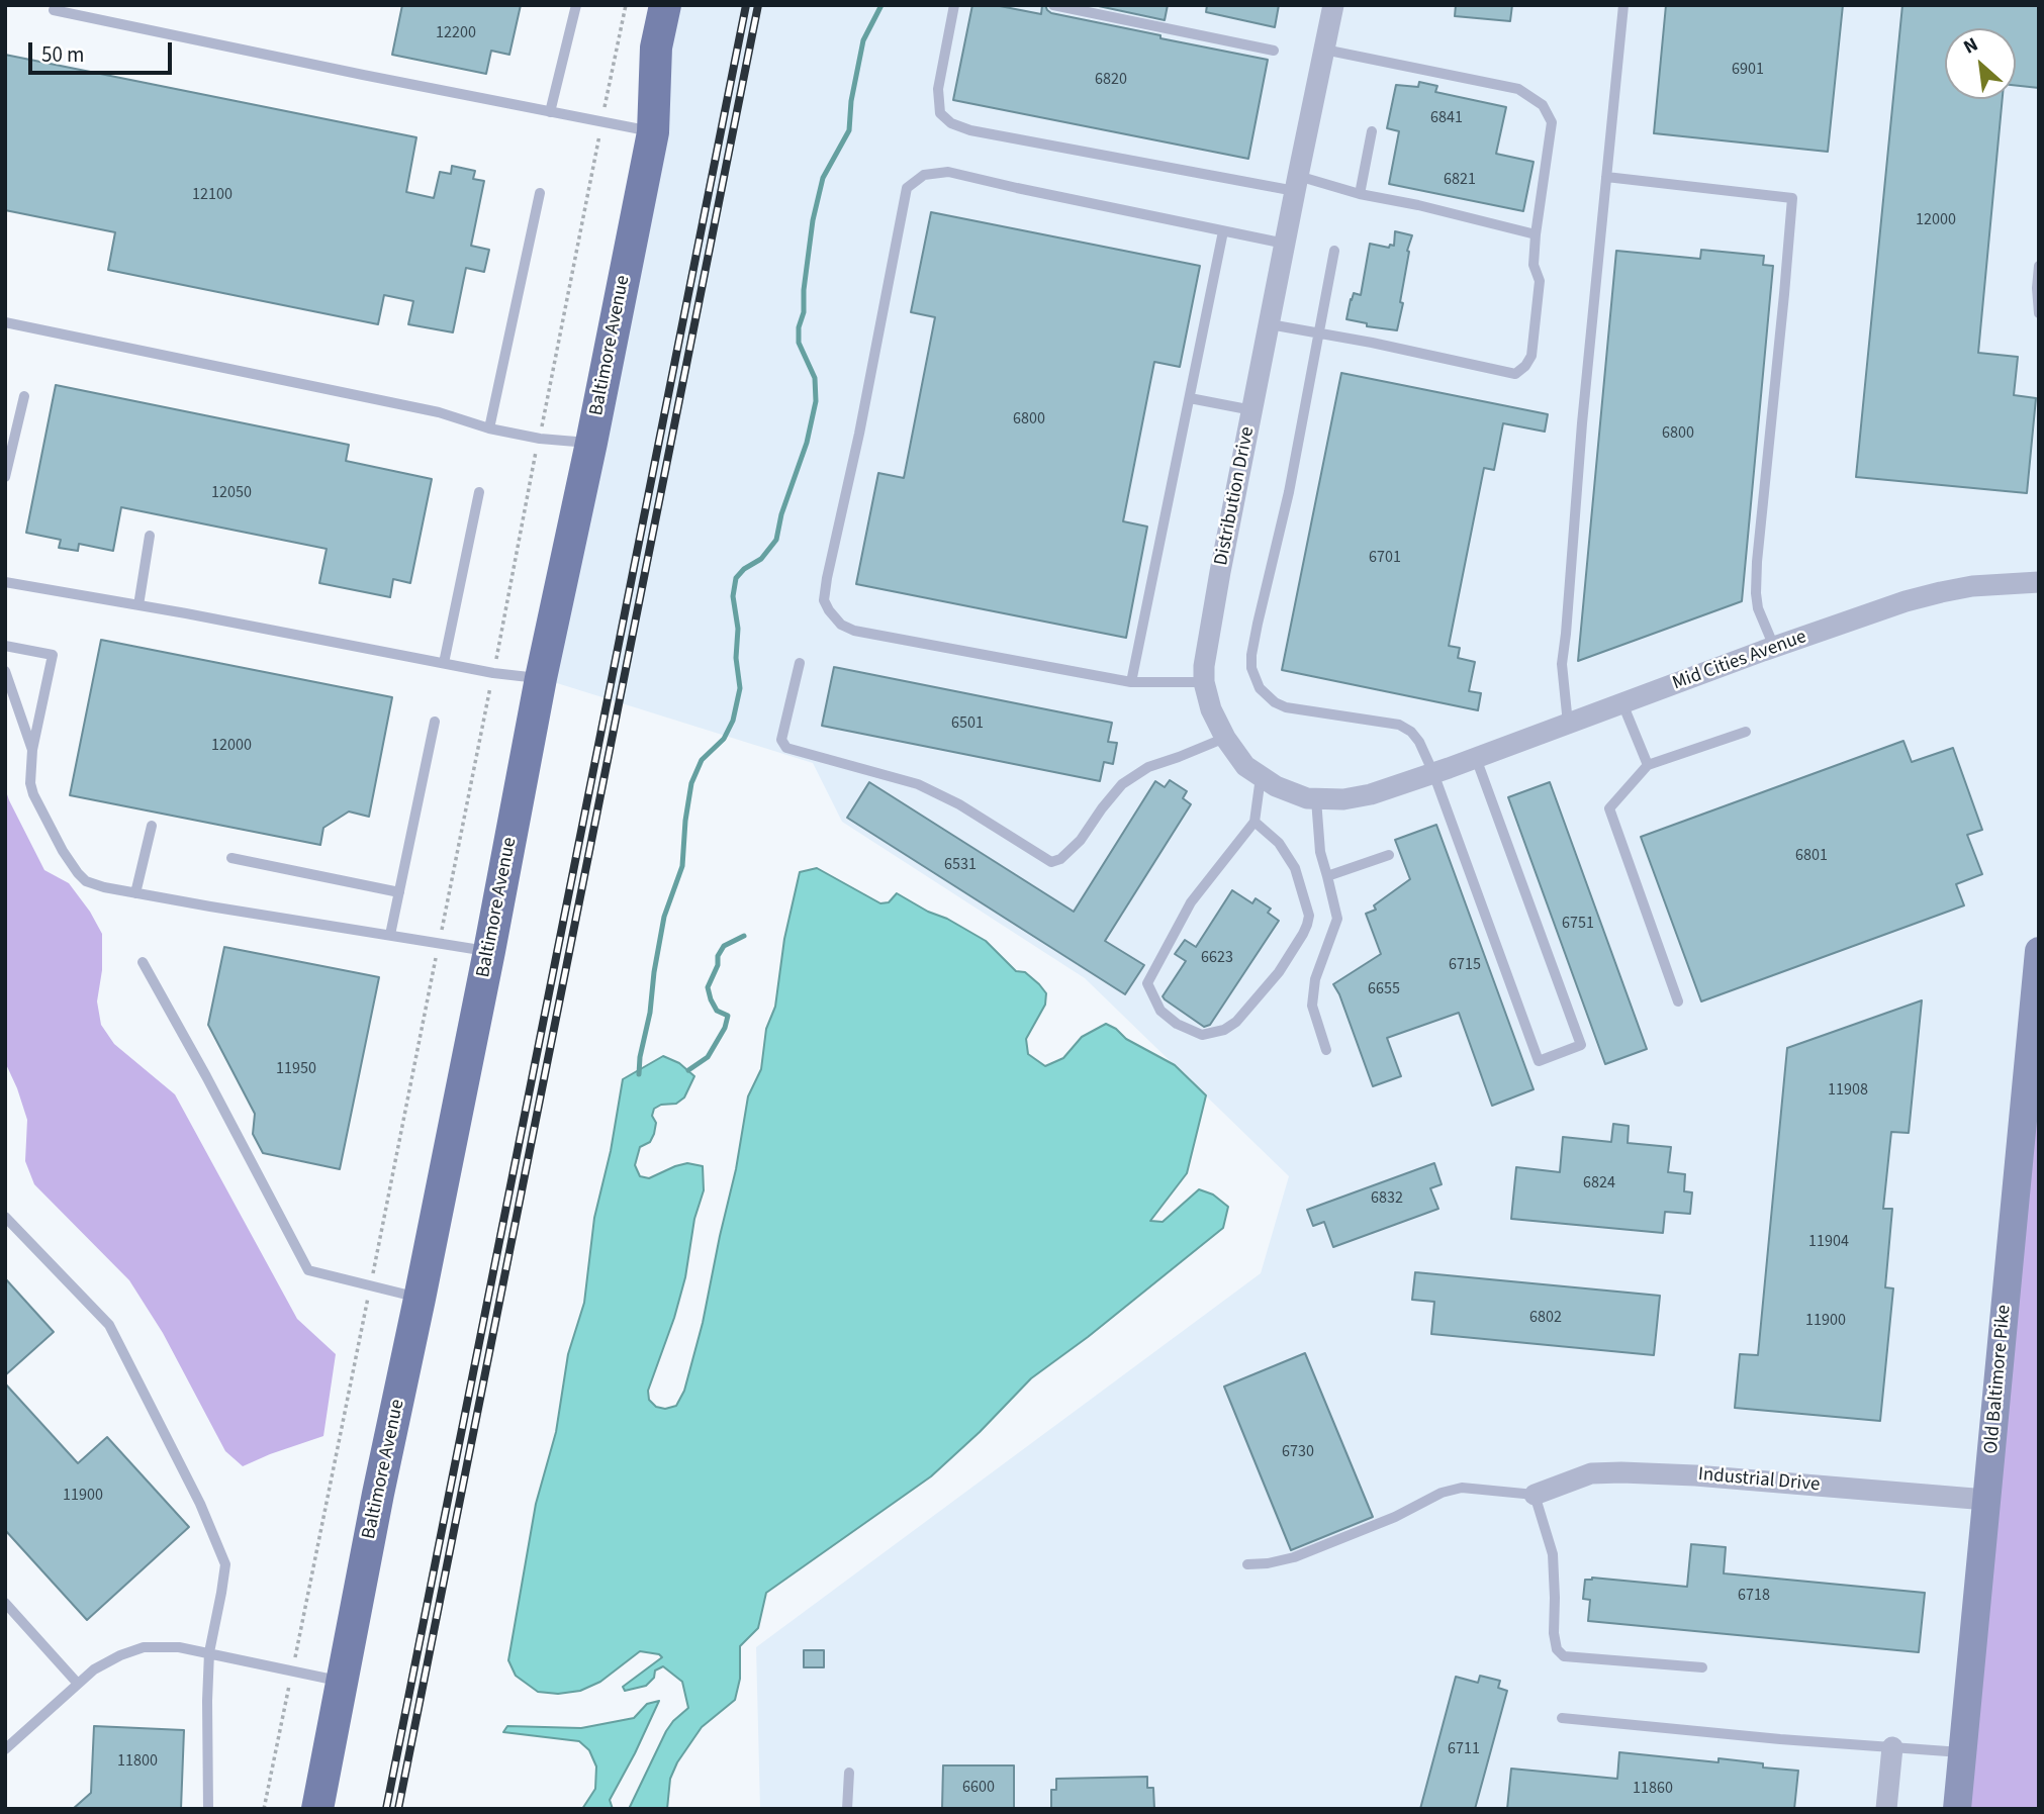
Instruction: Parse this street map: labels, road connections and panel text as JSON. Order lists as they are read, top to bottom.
{
  "streets": {
    "main road": ["Baltimore Avenue", "Old Baltimore Pike"],
    "street": ["Distribution Drive", "Mid Cities Avenue", "Industrial Drive"]
  },
  "crossings": [
    ["Distribution Drive", "Mid Cities Avenue"],
    ["Old Baltimore Pike", "Industrial Drive"]
  ],
  "house_numbers": [
    "12200",
    "6901",
    "6820",
    "6841",
    "6821",
    "12100",
    "12000",
    "6800",
    "6800",
    "12050",
    "6701",
    "6501",
    "12000",
    "6801",
    "6531",
    "6751",
    "6623",
    "6715",
    "6655",
    "11950",
    "11908",
    "6824",
    "6832",
    "11904",
    "6802",
    "11900",
    "6730",
    "11900",
    "6718",
    "6711",
    "11800",
    "6600",
    "11860"
  ],
  "scale_bar": "50 m",
  "north": "top left"
}
